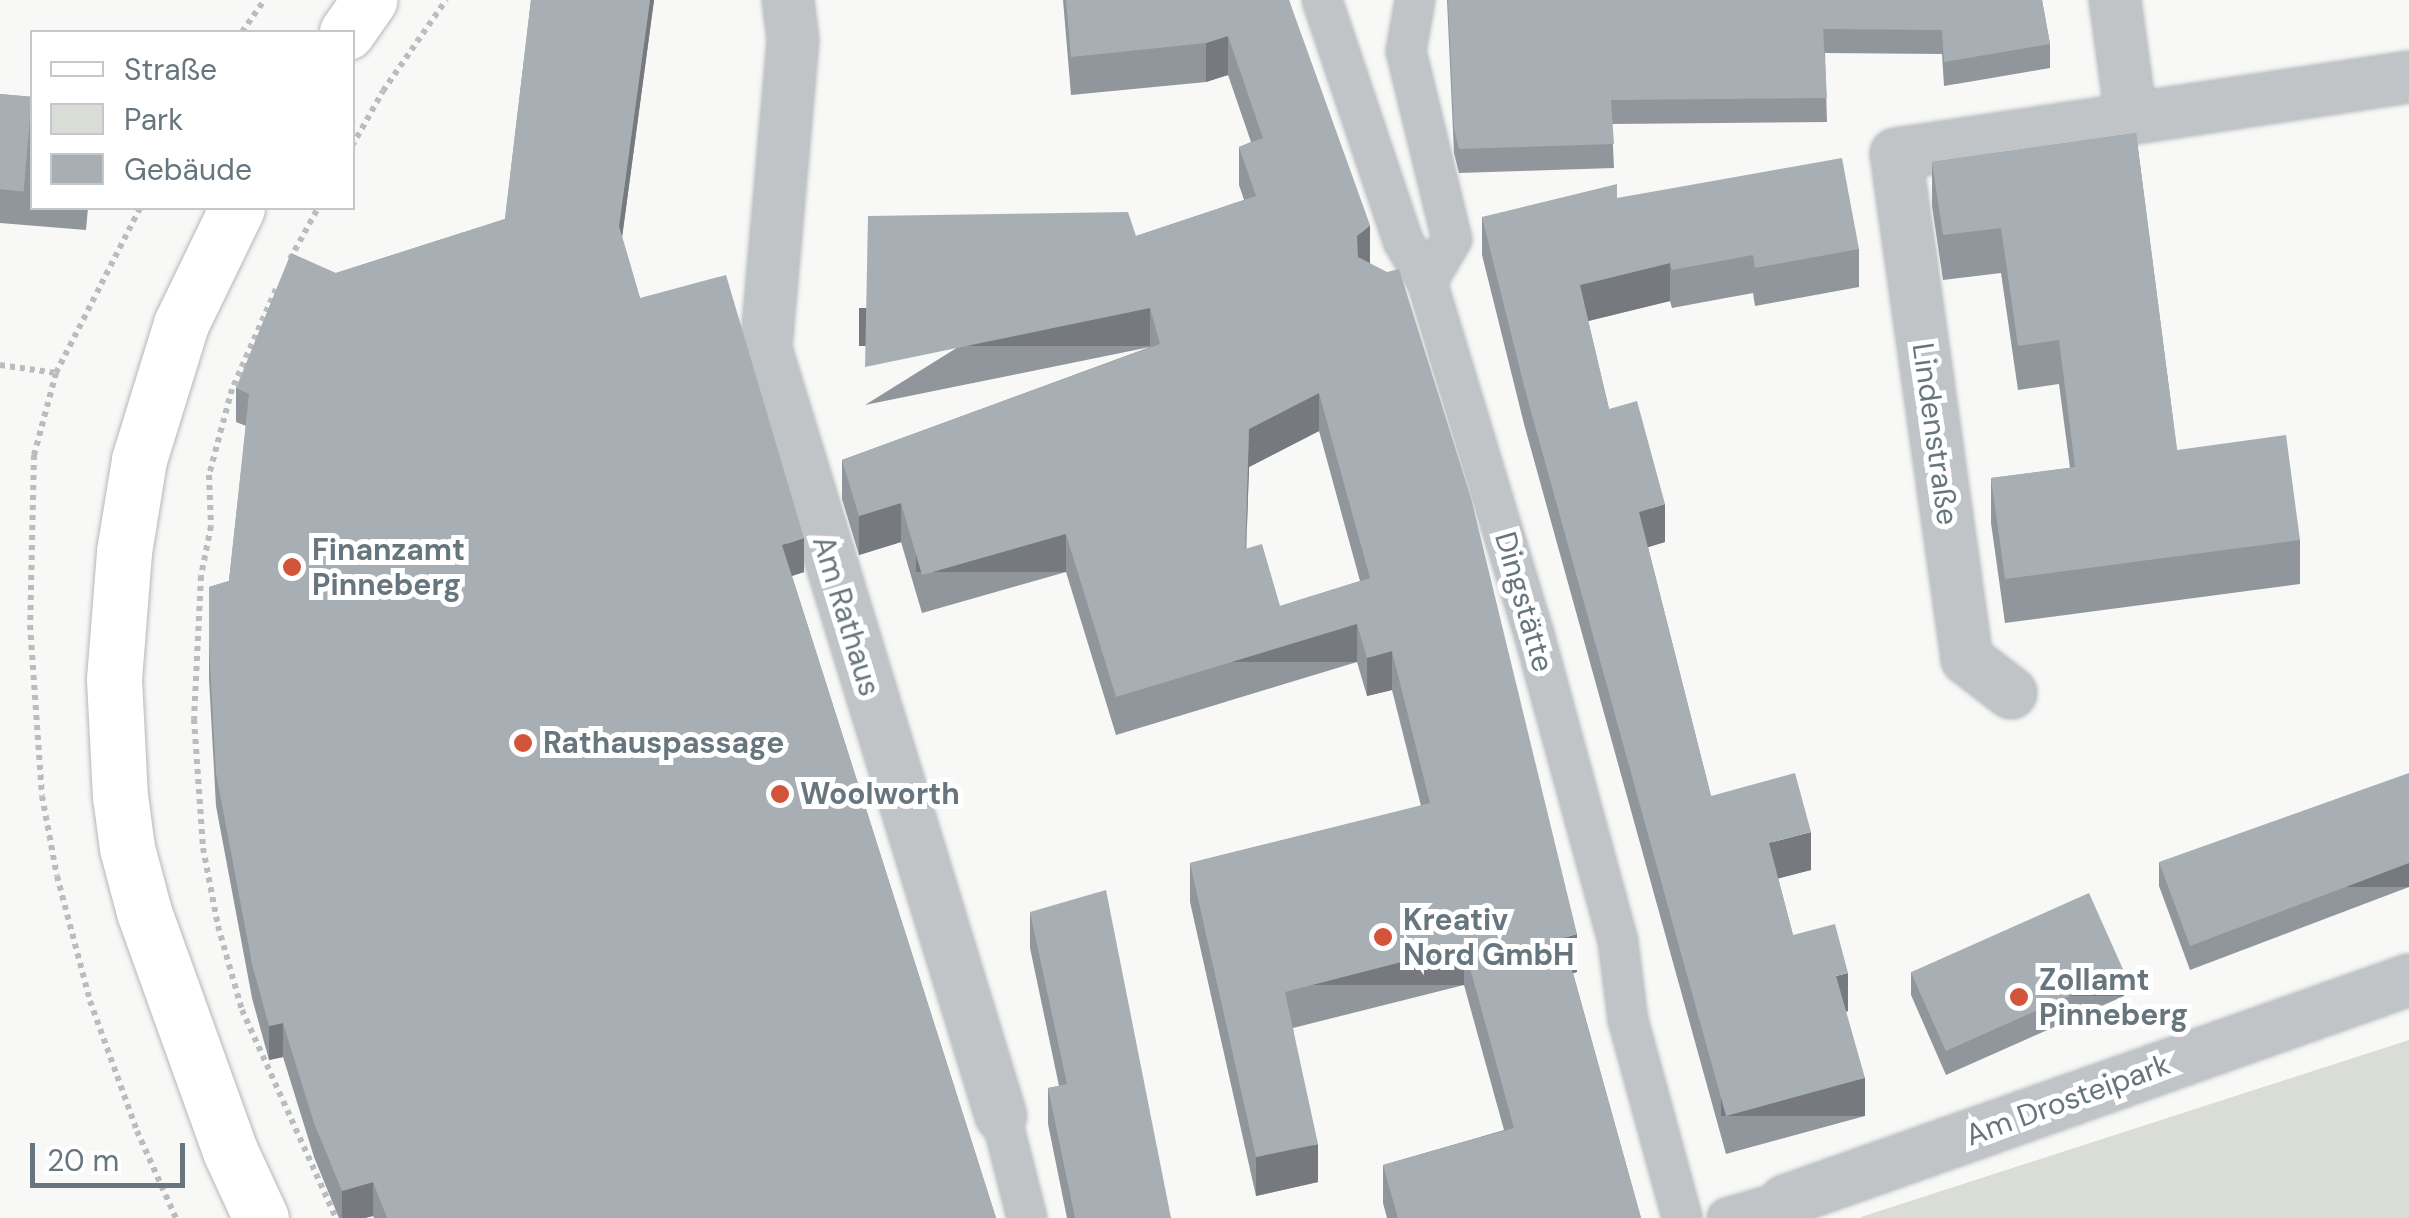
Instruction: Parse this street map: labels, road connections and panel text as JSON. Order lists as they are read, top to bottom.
{
  "streets": {
    "street": [
      "Lindenstraße",
      "Dingstätte",
      "Am Rathaus",
      "Am Drosteipark"
    ]
  },
  "places": [
    "Finanzamt Pinneberg",
    "Rathauspassage",
    "Woolworth",
    "Kreativ Nord GmbH",
    "Zollamt Pinneberg"
  ],
  "legend": ["Straße", "Park", "Gebäude"],
  "scale_bar": "20 m"
}
